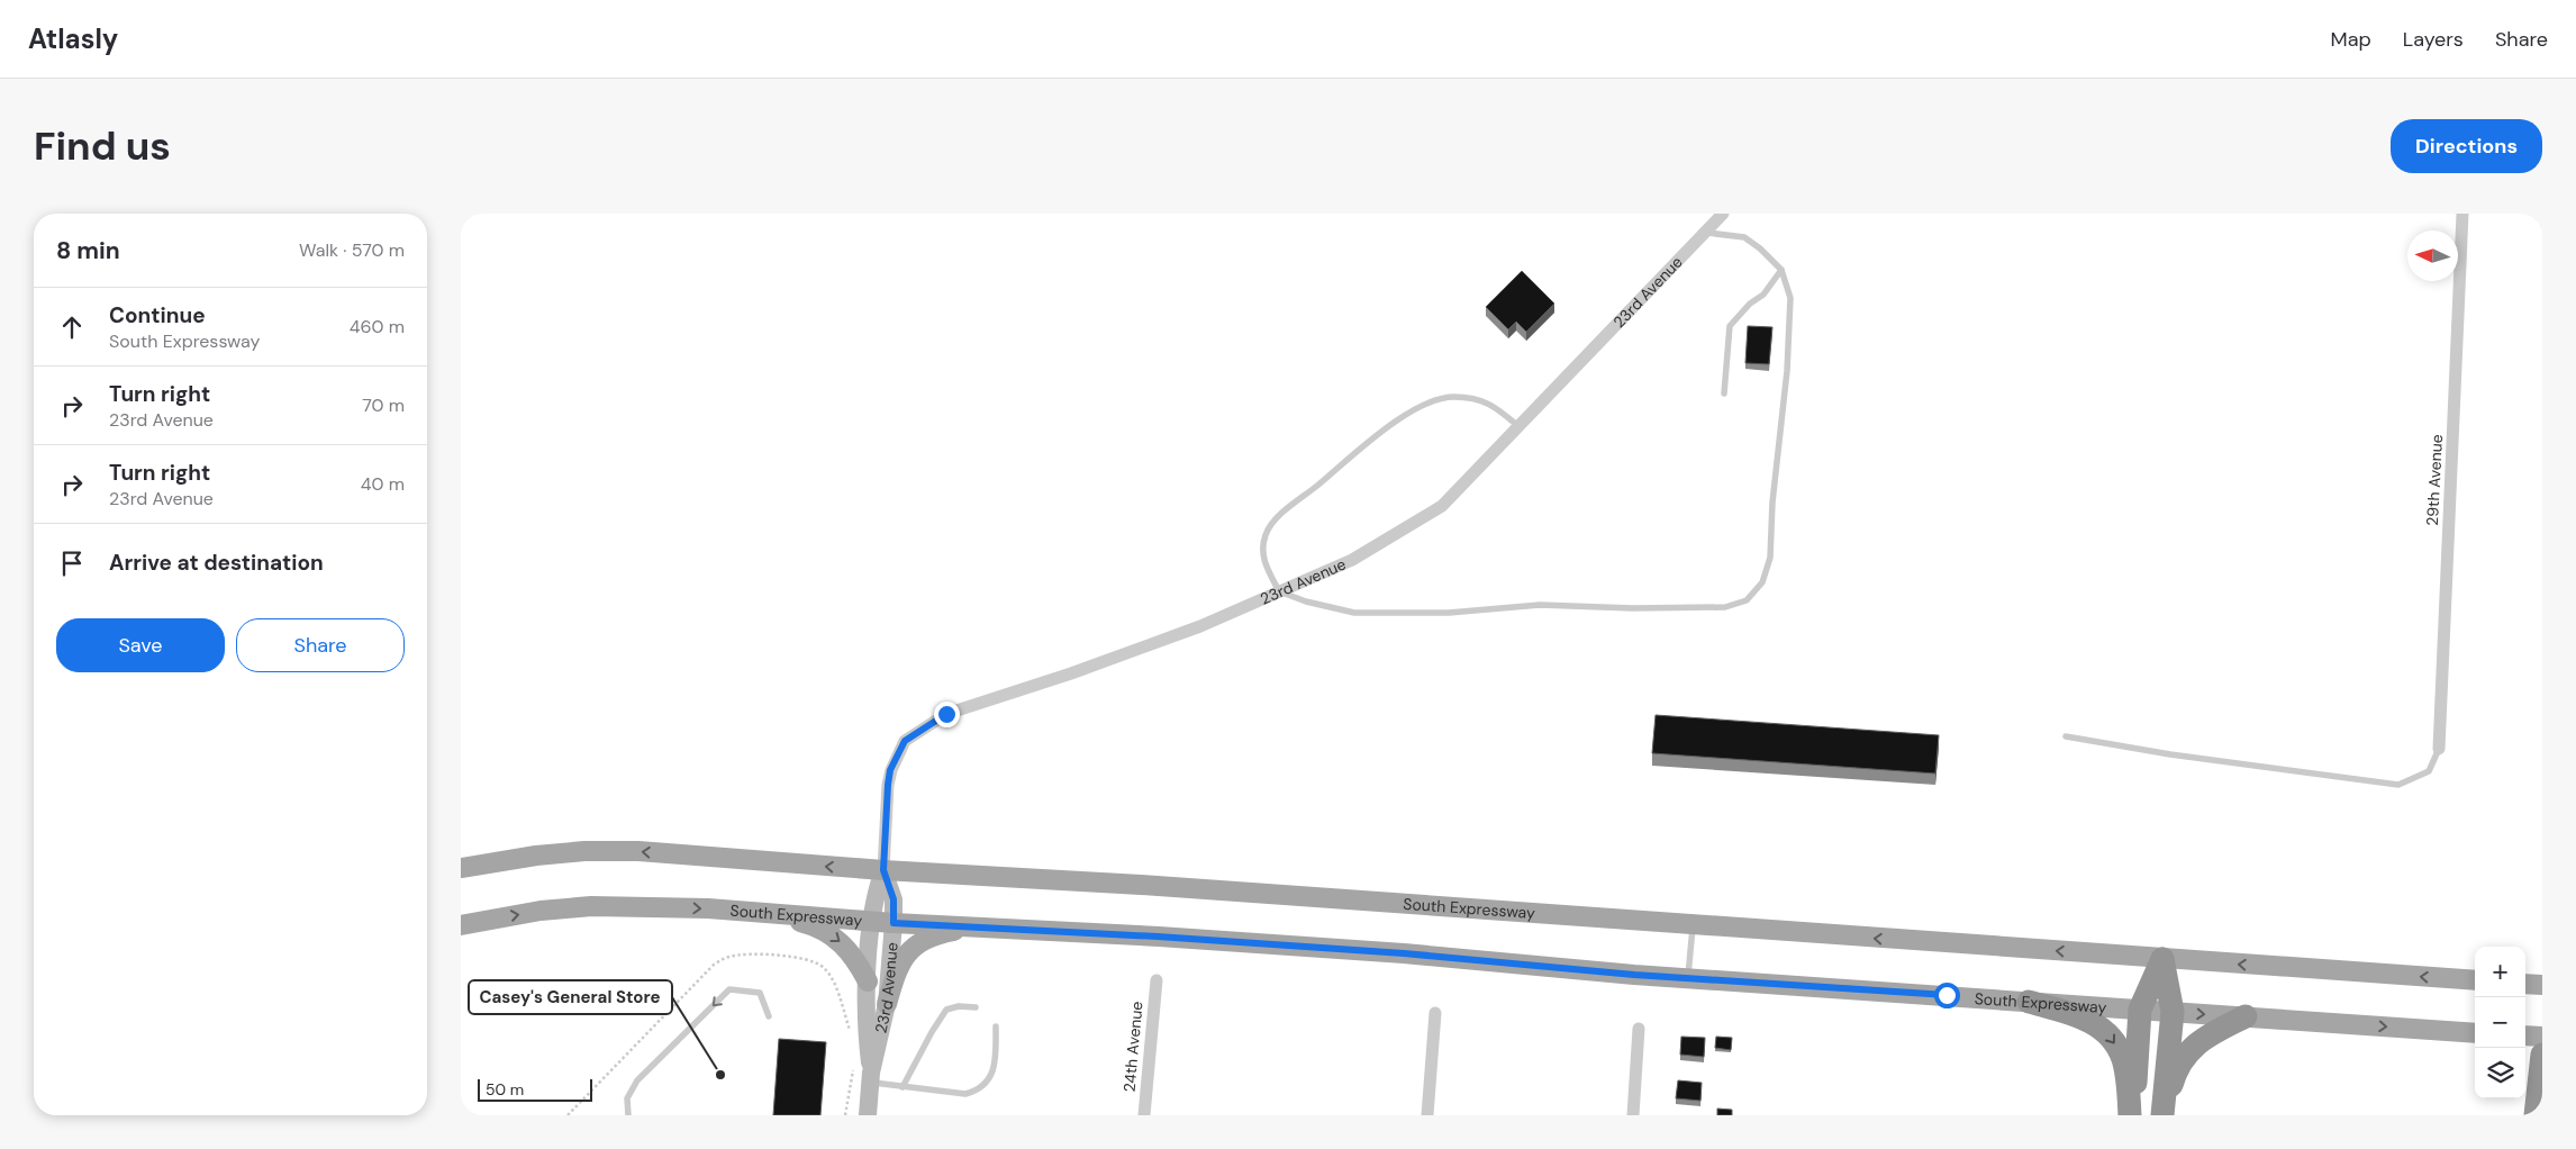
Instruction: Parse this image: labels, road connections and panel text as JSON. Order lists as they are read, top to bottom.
{
  "streets": {
    "main road": ["23rd Avenue", "South Expressway"],
    "street": ["29th Avenue", "24th Avenue"]
  },
  "crossings": [
    ["23rd Avenue", "South Expressway"]
  ],
  "places": ["Casey's General Store"],
  "scale_bar": "50 m",
  "north": "left",
  "page": {
    "header": "Atlasly",
    "nav": ["Map", "Layers", "Share"],
    "buttons": [
      "Directions",
      ["Save", "Share"]
    ],
    "title": "Find us",
    "heading": ["8 min", "Walk · 570 m"],
    "list": [
      ["Continue", "South Expressway", "460 m"],
      ["Turn right", "23rd Avenue", "70 m"],
      ["Turn right", "23rd Avenue", "40 m"],
      "Arrive at destination"
    ],
    "map_buttons": ["+", "−"],
    "scale": "50 m"
  }
}
